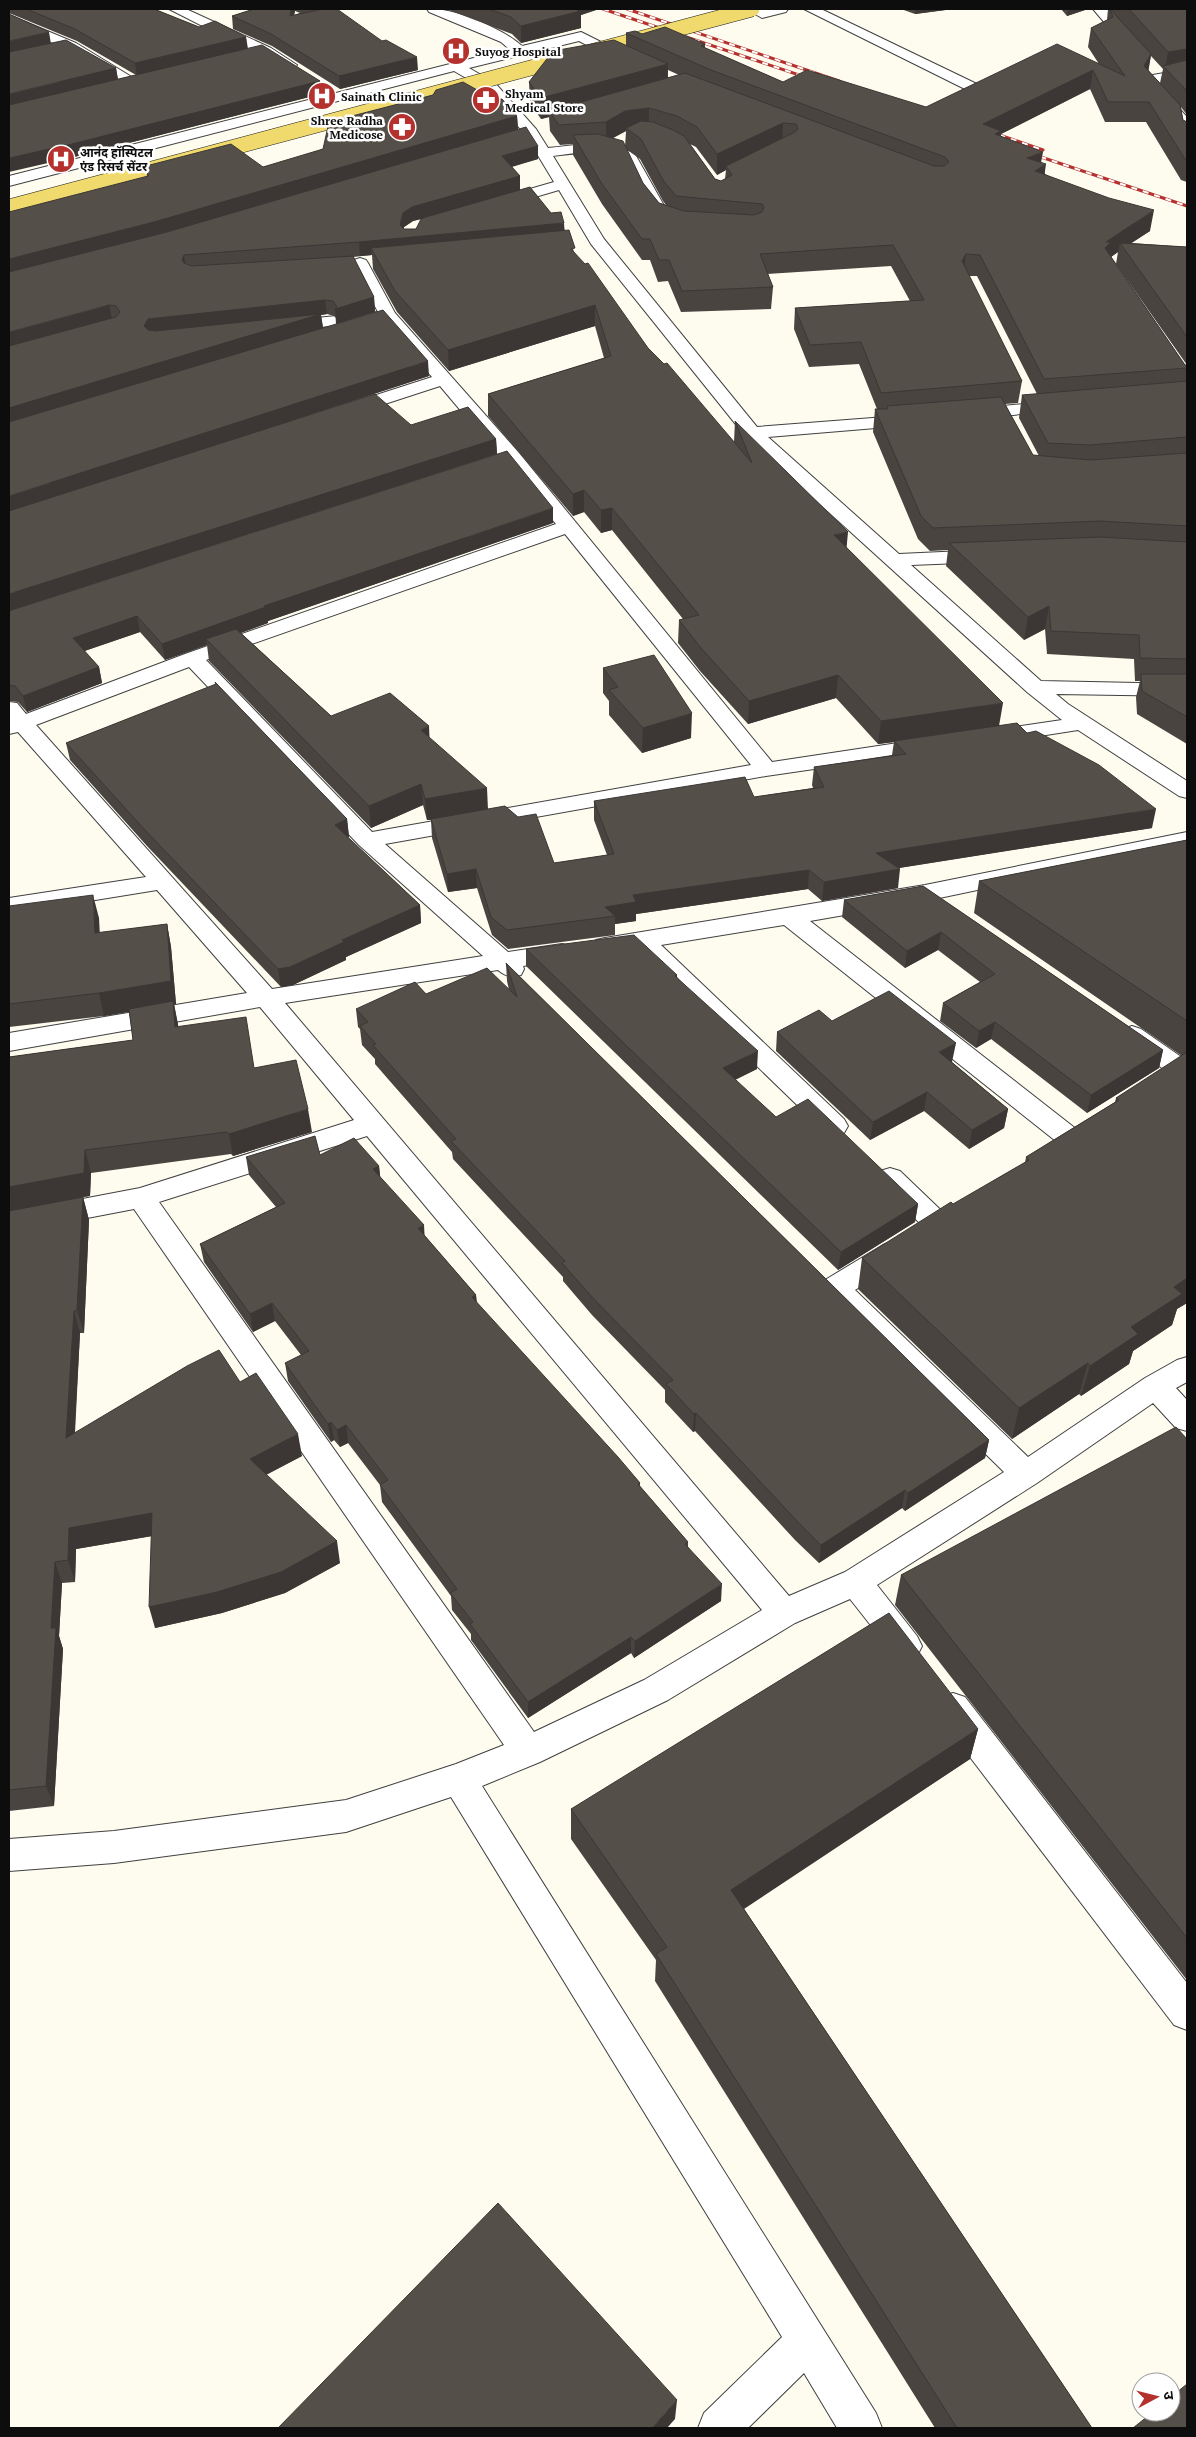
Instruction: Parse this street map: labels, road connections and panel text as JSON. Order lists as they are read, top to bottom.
{
  "places": {
    "hospital": ["Suyog Hospital", "Sainath Clinic", "आनंद हॉस्पिटल एंड रिसर्च सेंटर"],
    "pharmacy": ["Shyam Medical Store", "Shree Radha Medicose"]
  },
  "north": "right"
}
